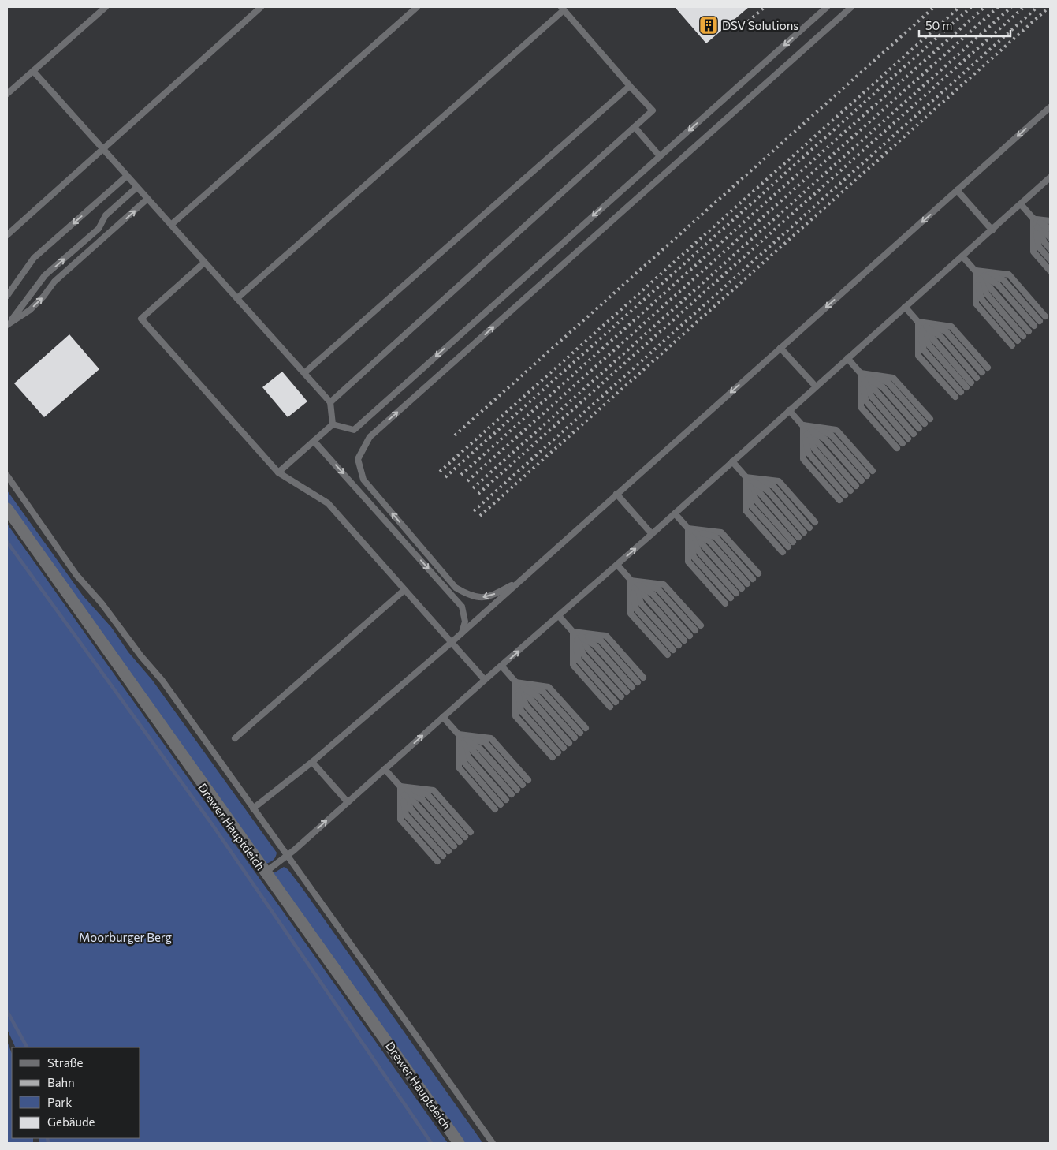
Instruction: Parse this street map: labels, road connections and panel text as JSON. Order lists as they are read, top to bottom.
{
  "streets": {
    "street": ["Drewer Hauptdeich"]
  },
  "parks": ["Moorburger Berg"],
  "places": {
    "building": ["DSV Solutions"]
  },
  "legend": [
    "Straße",
    "Bahn",
    "Park",
    "Gebäude"
  ],
  "scale_bar": "50 m"
}
